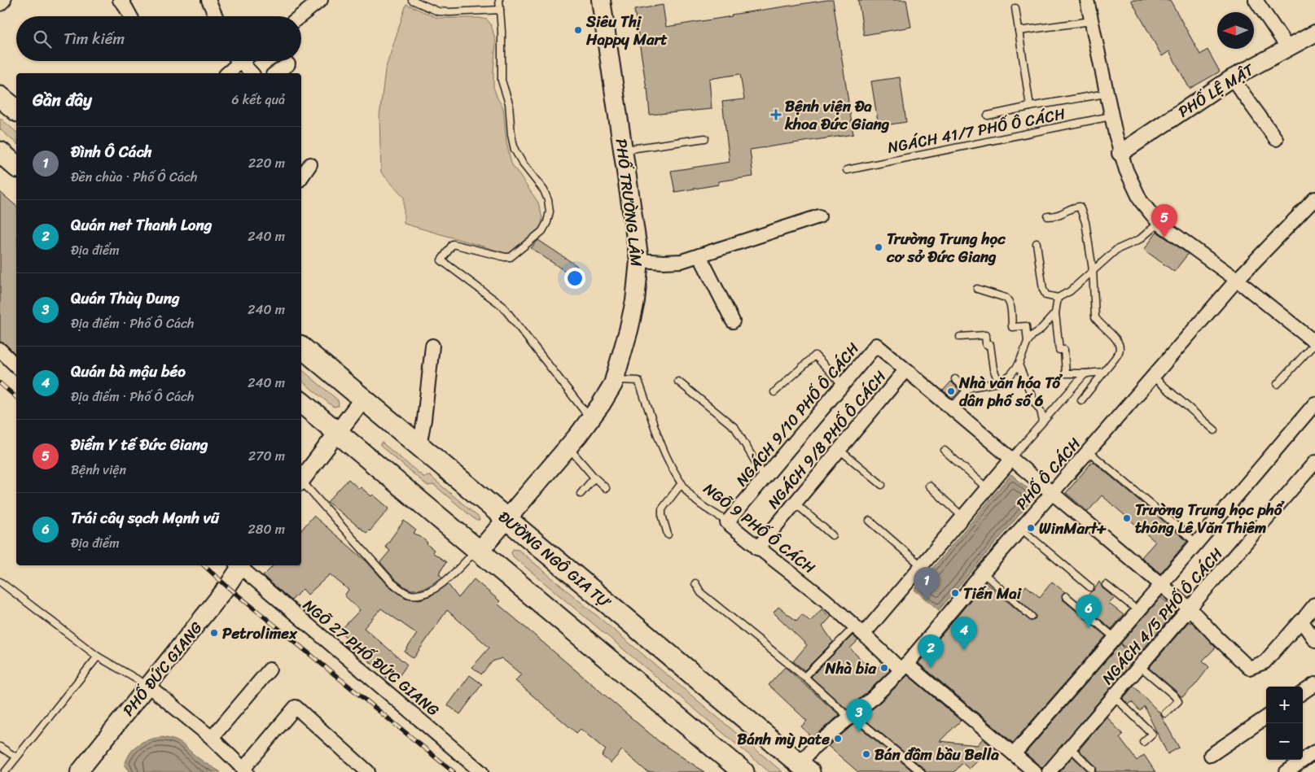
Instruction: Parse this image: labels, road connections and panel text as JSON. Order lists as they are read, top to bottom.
{
  "streets": {
    "main road": ["PHỐ TRƯỜNG LÂM", "ĐƯỜNG NGÔ GIA TỰ"],
    "street": [
      "PHỐ LỆ MẬT",
      "NGÁCH 9/10 PHỐ Ô CÁCH",
      "NGÁCH 9/8 PHỐ Ô CÁCH",
      "PHỐ Ô CÁCH",
      "NGÕ 9 PHỐ Ô CÁCH",
      "NGÁCH 4/5 PHỐ Ô CÁCH",
      "NGÕ 27 PHỐ ĐỨC GIANG",
      "PHỐ ĐỨC GIANG"
    ],
    "lane": ["NGÁCH 41/7 PHỐ Ô CÁCH"]
  },
  "crossings": [
    ["PHỐ TRƯỜNG LÂM", "NGÕ 9 PHỐ Ô CÁCH"],
    ["PHỐ TRƯỜNG LÂM", "ĐƯỜNG NGÔ GIA TỰ"],
    ["NGÁCH 9/10 PHỐ Ô CÁCH", "NGÁCH 9/8 PHỐ Ô CÁCH"],
    ["NGÁCH 9/10 PHỐ Ô CÁCH", "NGÕ 9 PHỐ Ô CÁCH"],
    ["NGÁCH 9/8 PHỐ Ô CÁCH", "NGÕ 9 PHỐ Ô CÁCH"],
    ["PHỐ Ô CÁCH", "NGÕ 9 PHỐ Ô CÁCH"],
    ["PHỐ Ô CÁCH", "ĐƯỜNG NGÔ GIA TỰ"]
  ],
  "places": {
    "other": [
      "Siêu Thị Happy Mart",
      "Trường Trung học cơ sở Đức Giang",
      "Nhà văn hóa Tổ dân phố số 6",
      "Trường Trung học phổ thông Lê Văn Thiêm",
      "WinMart+",
      "Tiến Mai",
      "Petrolimex",
      "Nhà bia",
      "Bánh mỳ pate",
      "Bán đầm bầu Bella"
    ],
    "health": ["Bệnh viện Đa khoa Đức Giang"]
  },
  "north": "left",
  "page": {
    "search": "Tìm kiếm",
    "heading": ["Gần đây", "6 kết quả"],
    "list": [
      {
        "mark": "1",
        "name": "Đình Ô Cách",
        "note": "Đền chùa · Phố Ô Cách",
        "value": "220 m"
      },
      {
        "mark": "2",
        "name": "Quán net Thanh Long",
        "note": "Địa điểm",
        "value": "240 m"
      },
      {
        "mark": "3",
        "name": "Quán Thùy Dung",
        "note": "Địa điểm · Phố Ô Cách",
        "value": "240 m"
      },
      {
        "mark": "4",
        "name": "Quán bà mậu béo",
        "note": "Địa điểm · Phố Ô Cách",
        "value": "240 m"
      },
      {
        "mark": "5",
        "name": "Điểm Y tế Đức Giang",
        "note": "Bệnh viện",
        "value": "270 m"
      },
      {
        "mark": "6",
        "name": "Trái cây sạch Mạnh vũ",
        "note": "Địa điểm",
        "value": "280 m"
      }
    ],
    "pins": [
      "5",
      "1",
      "6",
      "4",
      "2",
      "3"
    ],
    "map_buttons": ["+", "−"]
  }
}
